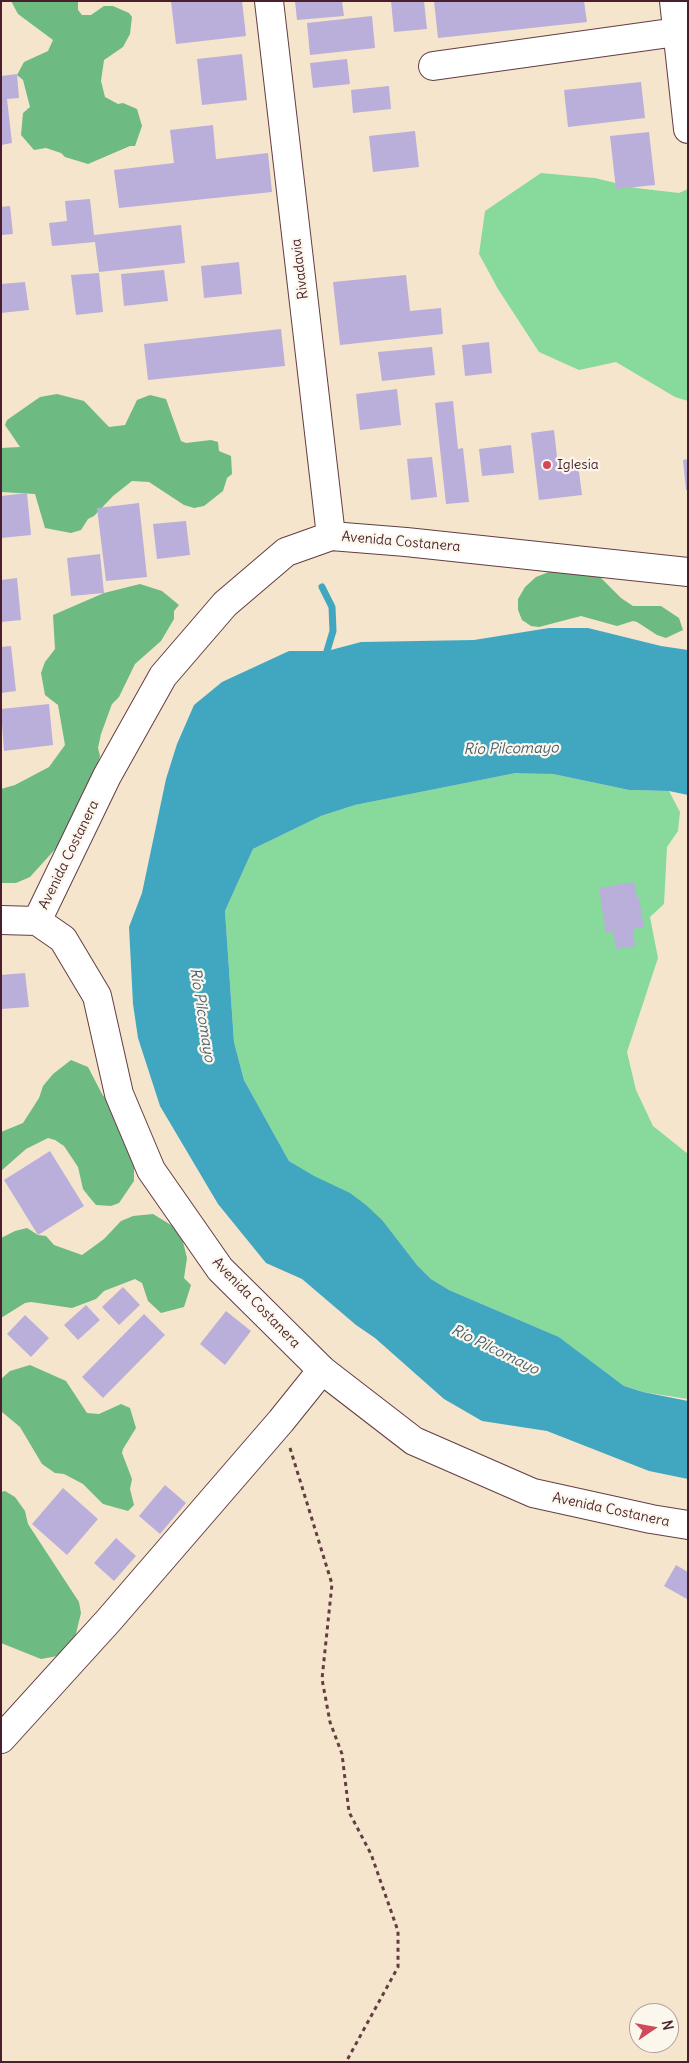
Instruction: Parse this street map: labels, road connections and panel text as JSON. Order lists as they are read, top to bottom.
{
  "streets": {
    "street": ["Rivadavia", "Avenida Costanera"]
  },
  "crossings": [
    ["Rivadavia", "Avenida Costanera"]
  ],
  "water": ["Río Pilcomayo"],
  "places": ["Iglesia"],
  "north": "right"
}
